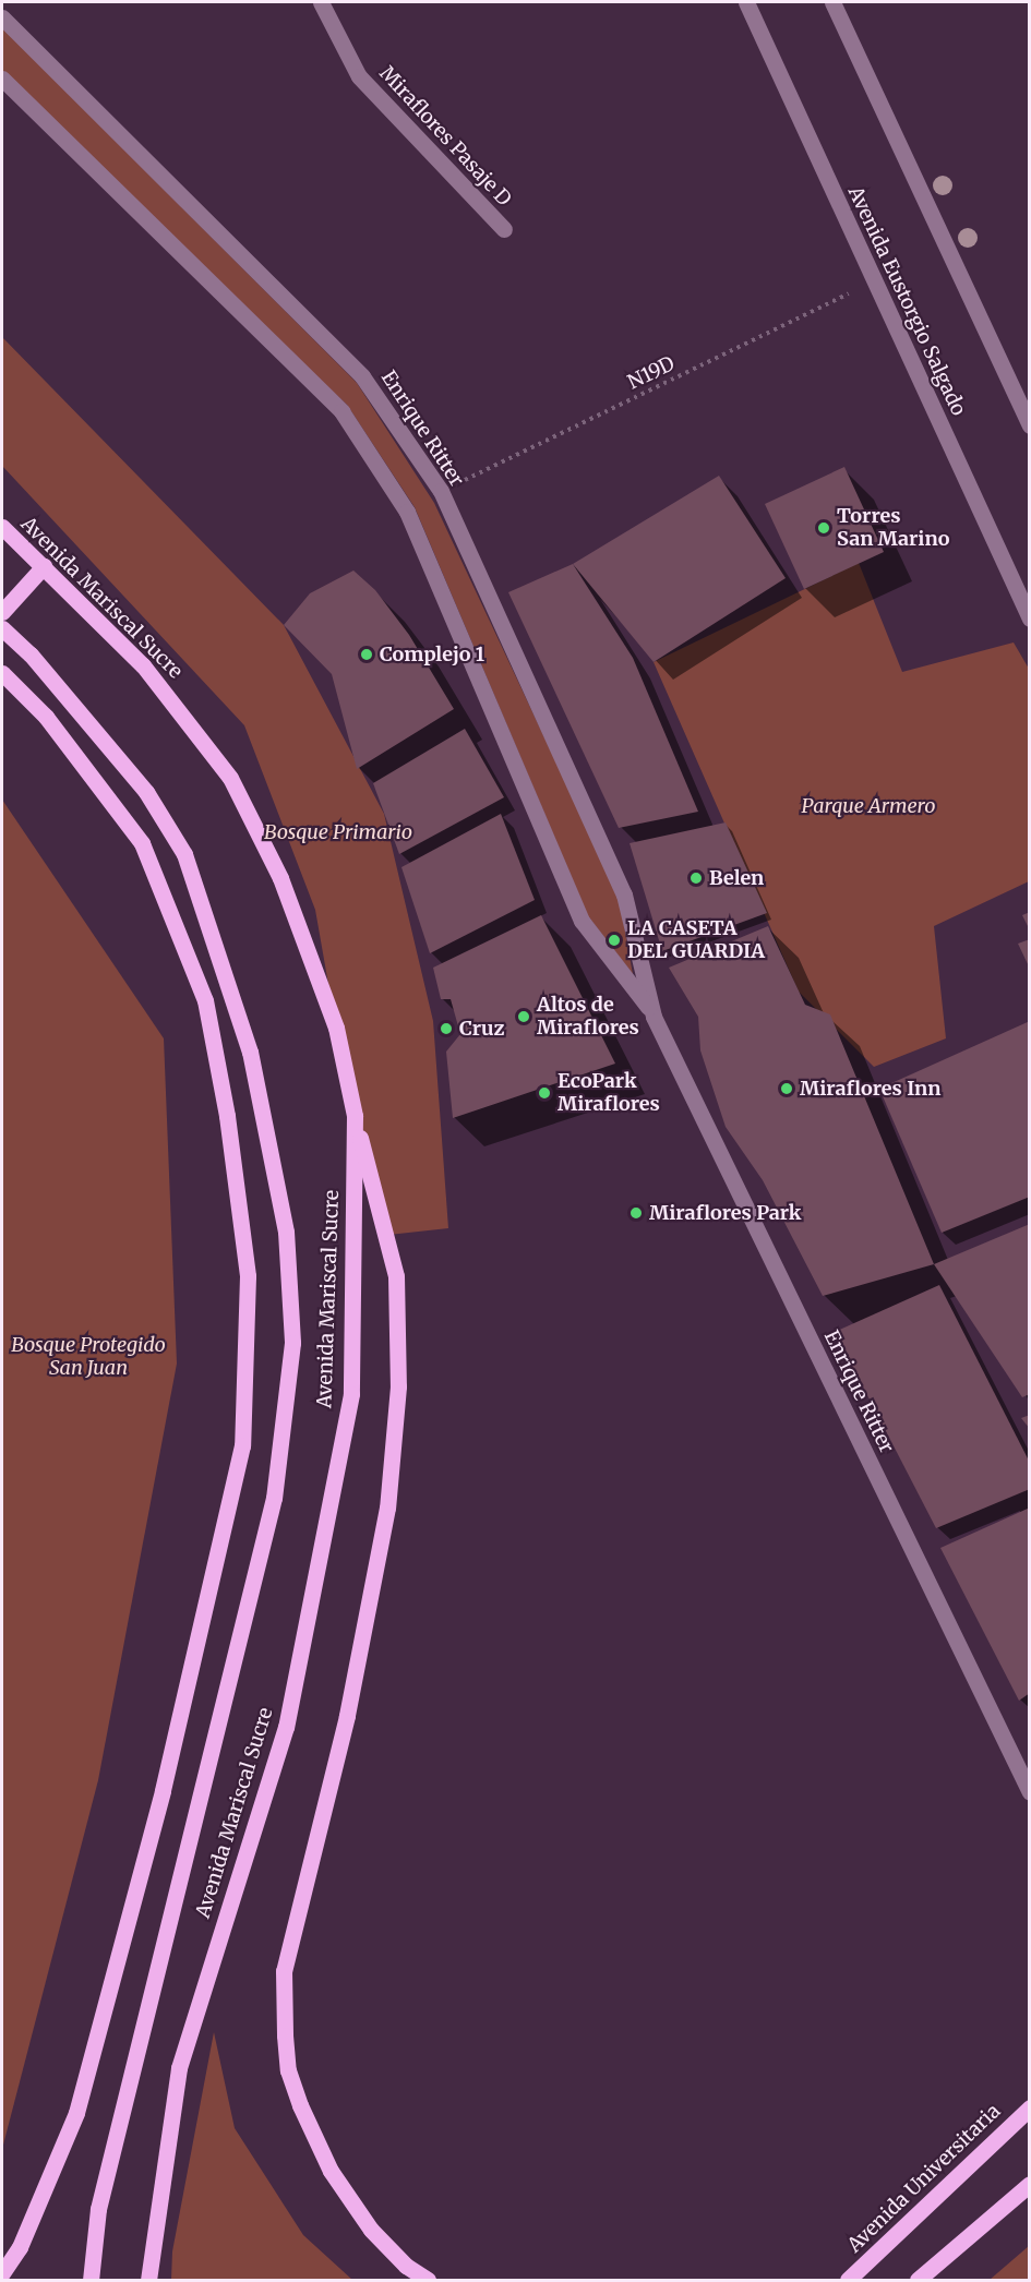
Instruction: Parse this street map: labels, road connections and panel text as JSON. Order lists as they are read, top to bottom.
{
  "streets": {
    "main road": ["Avenida Mariscal Sucre", "Avenida Universitaria"],
    "street": ["Miraflores Pasaje D", "Avenida Eustorgio Salgado", "Enrique Ritter"],
    "path": ["N19D"]
  },
  "crossings": [
    ["Avenida Eustorgio Salgado", "N19D"],
    ["N19D", "Enrique Ritter"]
  ],
  "parks": ["Parque Armero", "Bosque Primario", "Bosque Protegido San Juan"],
  "places": [
    "Torres San Marino",
    "Complejo 1",
    "Belen",
    "LA CASETA DEL GUARDIA",
    "Altos de Miraflores",
    "Cruz",
    "Miraflores Inn",
    "EcoPark Miraflores",
    "Miraflores Park"
  ]
}
